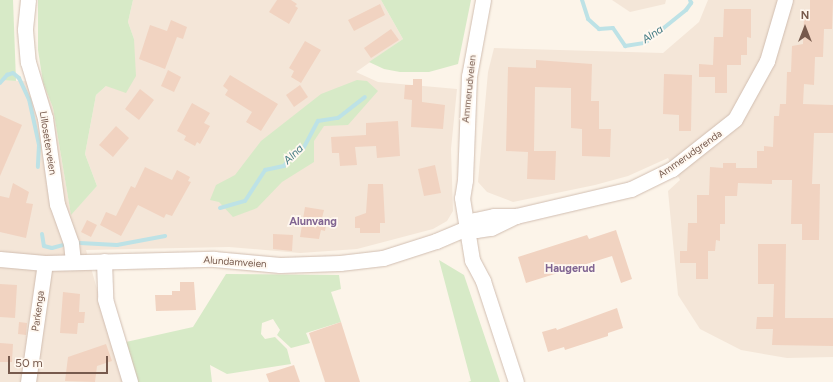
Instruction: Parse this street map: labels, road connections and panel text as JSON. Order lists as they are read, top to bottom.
{
  "streets": {
    "street": [
      "Ammerudveien",
      "Lilloseterveien",
      "Ammerudgrenda",
      "Alundamveien",
      "Parkenga"
    ]
  },
  "crossings": [
    ["Ammerudveien", "Alundamveien"],
    ["Lilloseterveien", "Alundamveien"],
    ["Ammerudgrenda", "Alundamveien"],
    ["Alundamveien", "Parkenga"]
  ],
  "districts": ["Alunvang", "Haugerud"],
  "water": ["Alna"],
  "scale_bar": "50 m",
  "north": "top"
}
